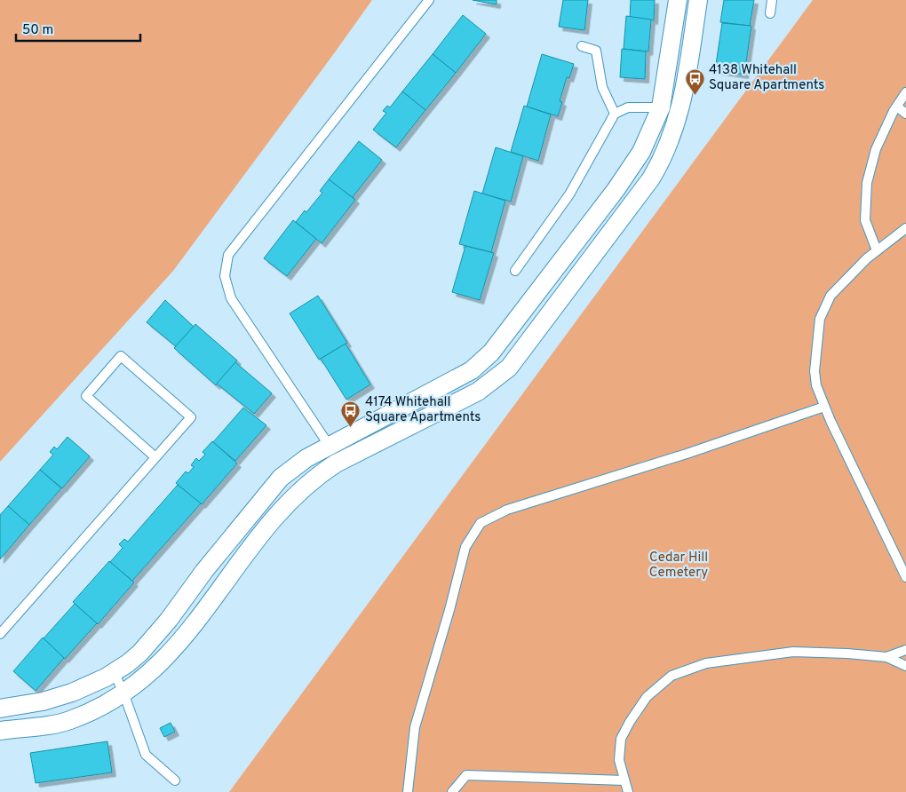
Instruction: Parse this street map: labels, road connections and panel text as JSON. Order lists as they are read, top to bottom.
{
  "parks": ["Cedar Hill Cemetery"],
  "places": {
    "bus stop": ["4138 Whitehall Square Apartments", "4174 Whitehall Square Apartments"]
  },
  "scale_bar": "50 m"
}
